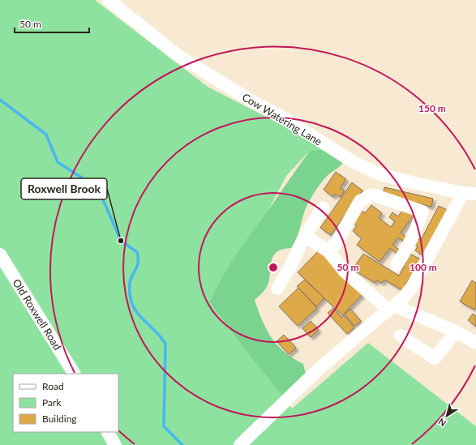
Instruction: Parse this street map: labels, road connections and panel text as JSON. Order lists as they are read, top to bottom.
{
  "streets": {
    "street": ["Cow Watering Lane", "Old Roxwell Road"]
  },
  "places": ["Roxwell Brook"],
  "legend": ["Road", "Park", "Building"],
  "scale_bar": "50 m",
  "north": "bottom left",
  "rings": ["150 m", "50 m", "100 m"]
}
